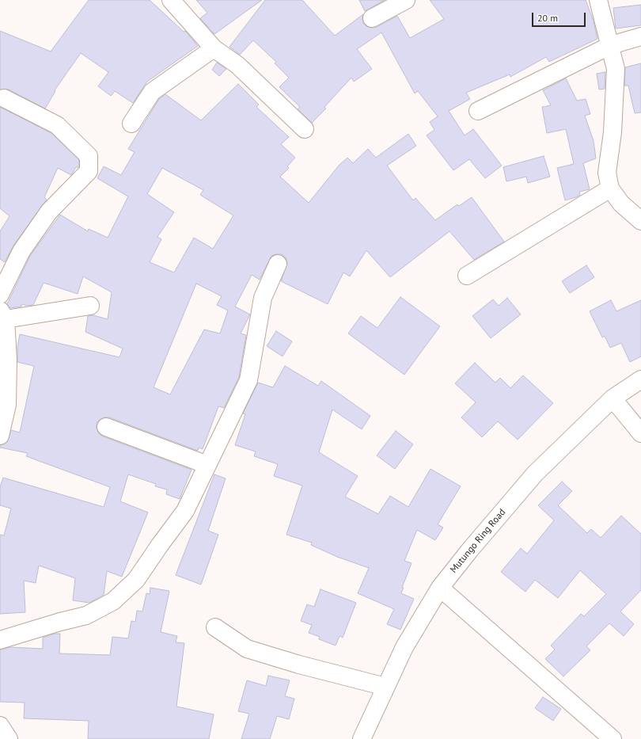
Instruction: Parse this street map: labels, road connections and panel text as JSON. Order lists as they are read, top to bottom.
{
  "streets": {
    "street": ["Mutungo Ring Road"]
  },
  "scale_bar": "20 m"
}
